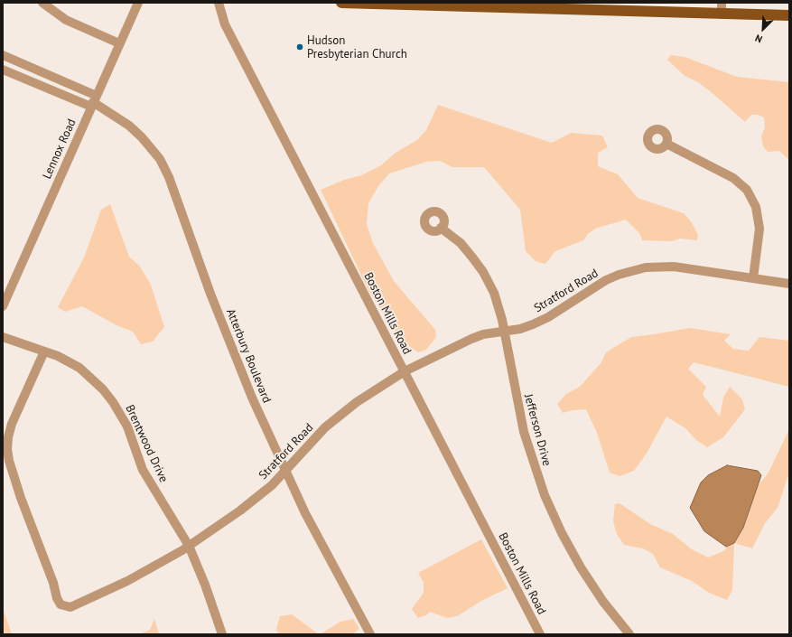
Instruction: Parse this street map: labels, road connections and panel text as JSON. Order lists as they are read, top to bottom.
{
  "streets": {
    "street": [
      "Lennox Road",
      "Stratford Road",
      "Boston Mills Road",
      "Atterbury Boulevard",
      "Jefferson Drive",
      "Brentwood Drive"
    ]
  },
  "crossings": [
    ["Lennox Road", "Atterbury Boulevard"],
    ["Stratford Road", "Boston Mills Road"],
    ["Stratford Road", "Atterbury Boulevard"],
    ["Stratford Road", "Jefferson Drive"],
    ["Stratford Road", "Brentwood Drive"]
  ],
  "places": ["Hudson Presbyterian Church"],
  "north": "bottom left"
}
